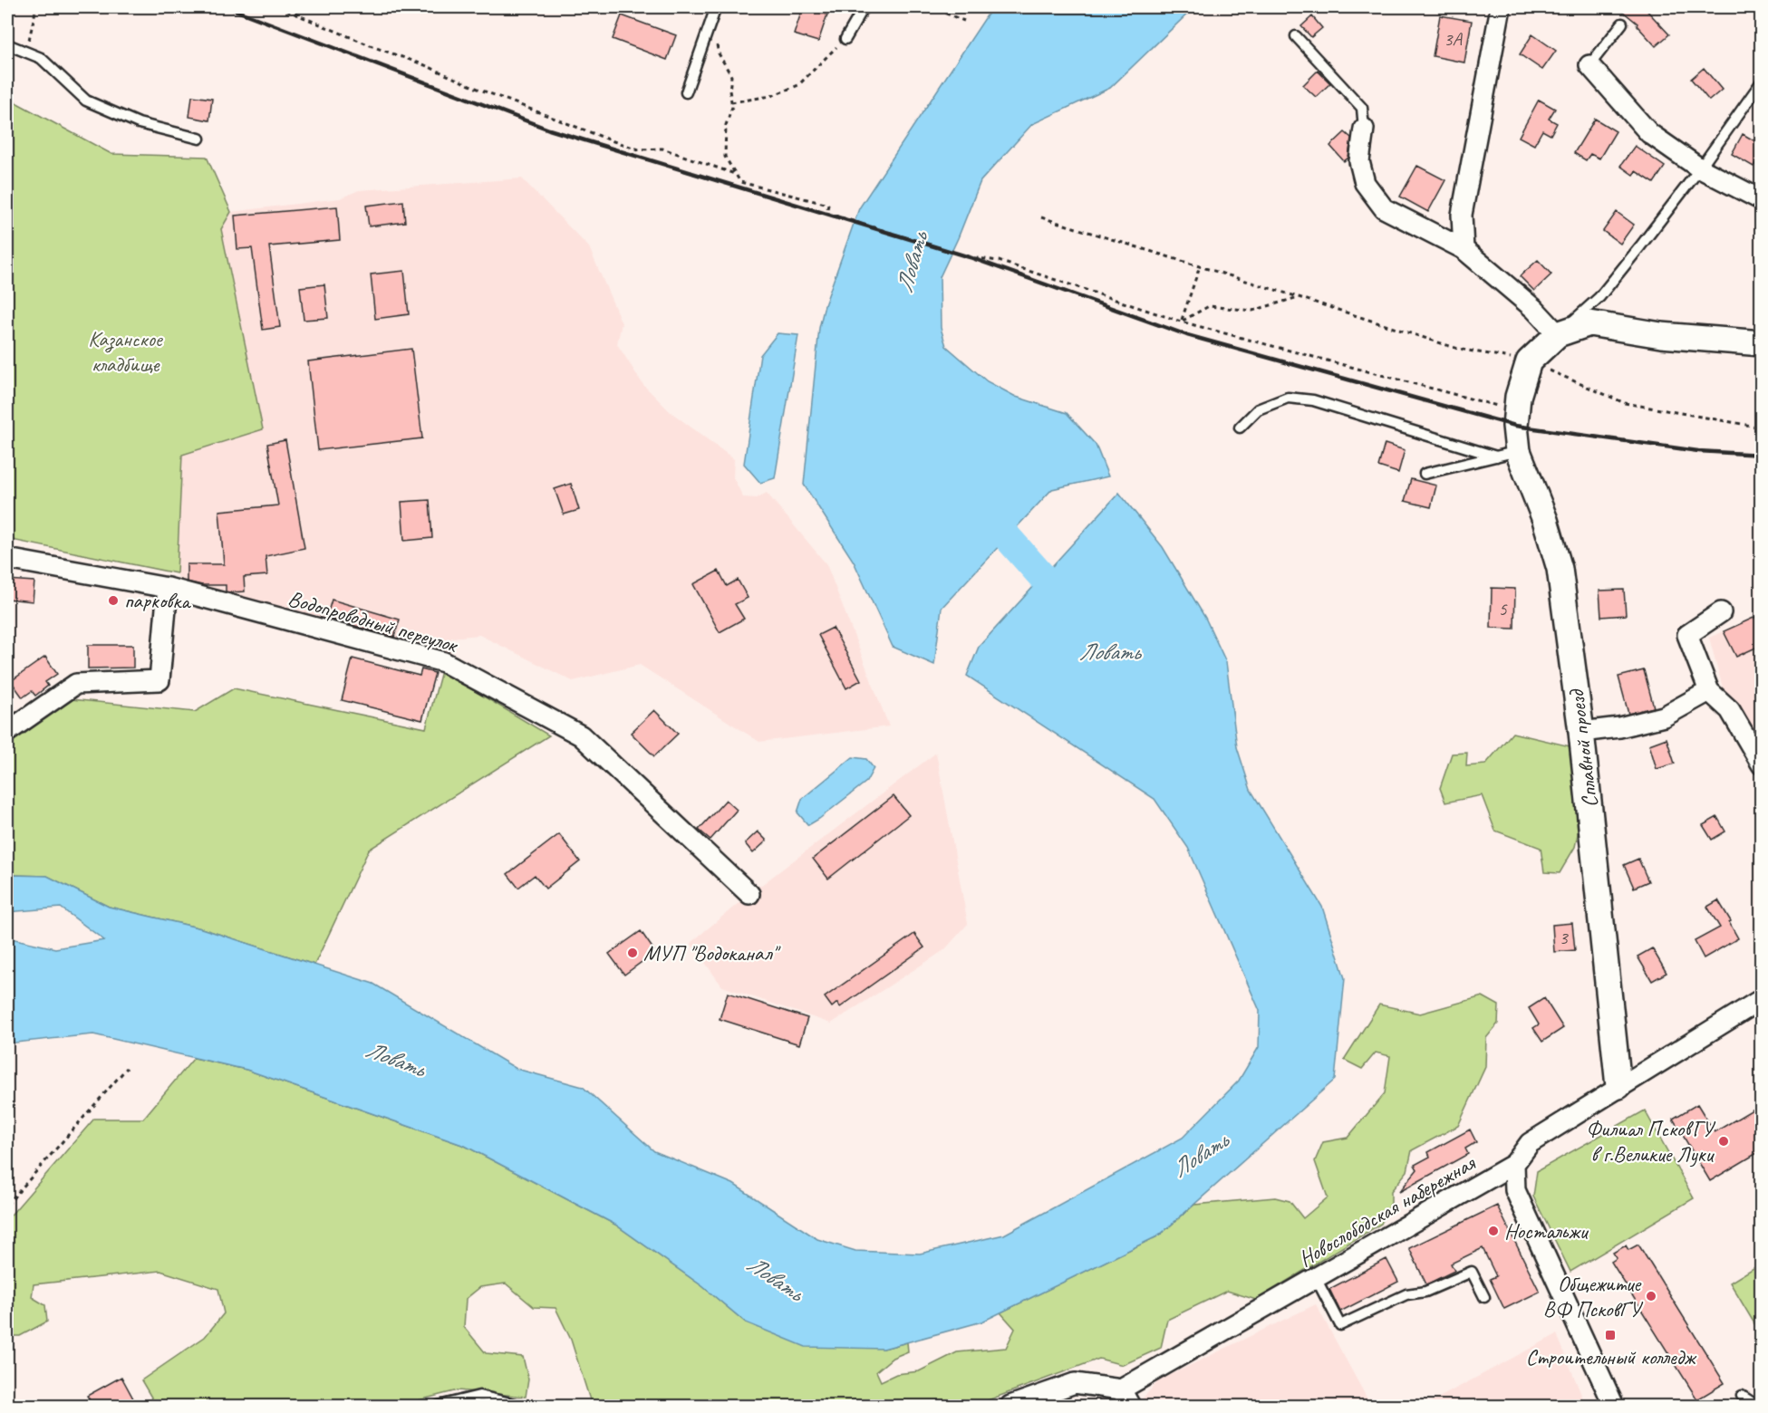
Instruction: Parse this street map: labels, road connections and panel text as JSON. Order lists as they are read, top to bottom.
{
  "streets": {
    "street": ["Водопроводный переулок", "Сплавной проезд", "Новослободская набережная"]
  },
  "crossings": [
    ["Сплавной проезд", "Новослободская набережная"]
  ],
  "water": ["Ловать"],
  "parks": ["Казанское кладбище"],
  "places": {
    "other": [
      "парковка",
      "МУП \"Водоканал\"",
      "Филиал ПсковГУ в г.Великие Луки",
      "Ностальжи",
      "Общежитие ВФ ПсковГУ"
    ],
    "transit": ["Строительный колледж"]
  },
  "house_numbers": ["3А", "5", "3"]
}
